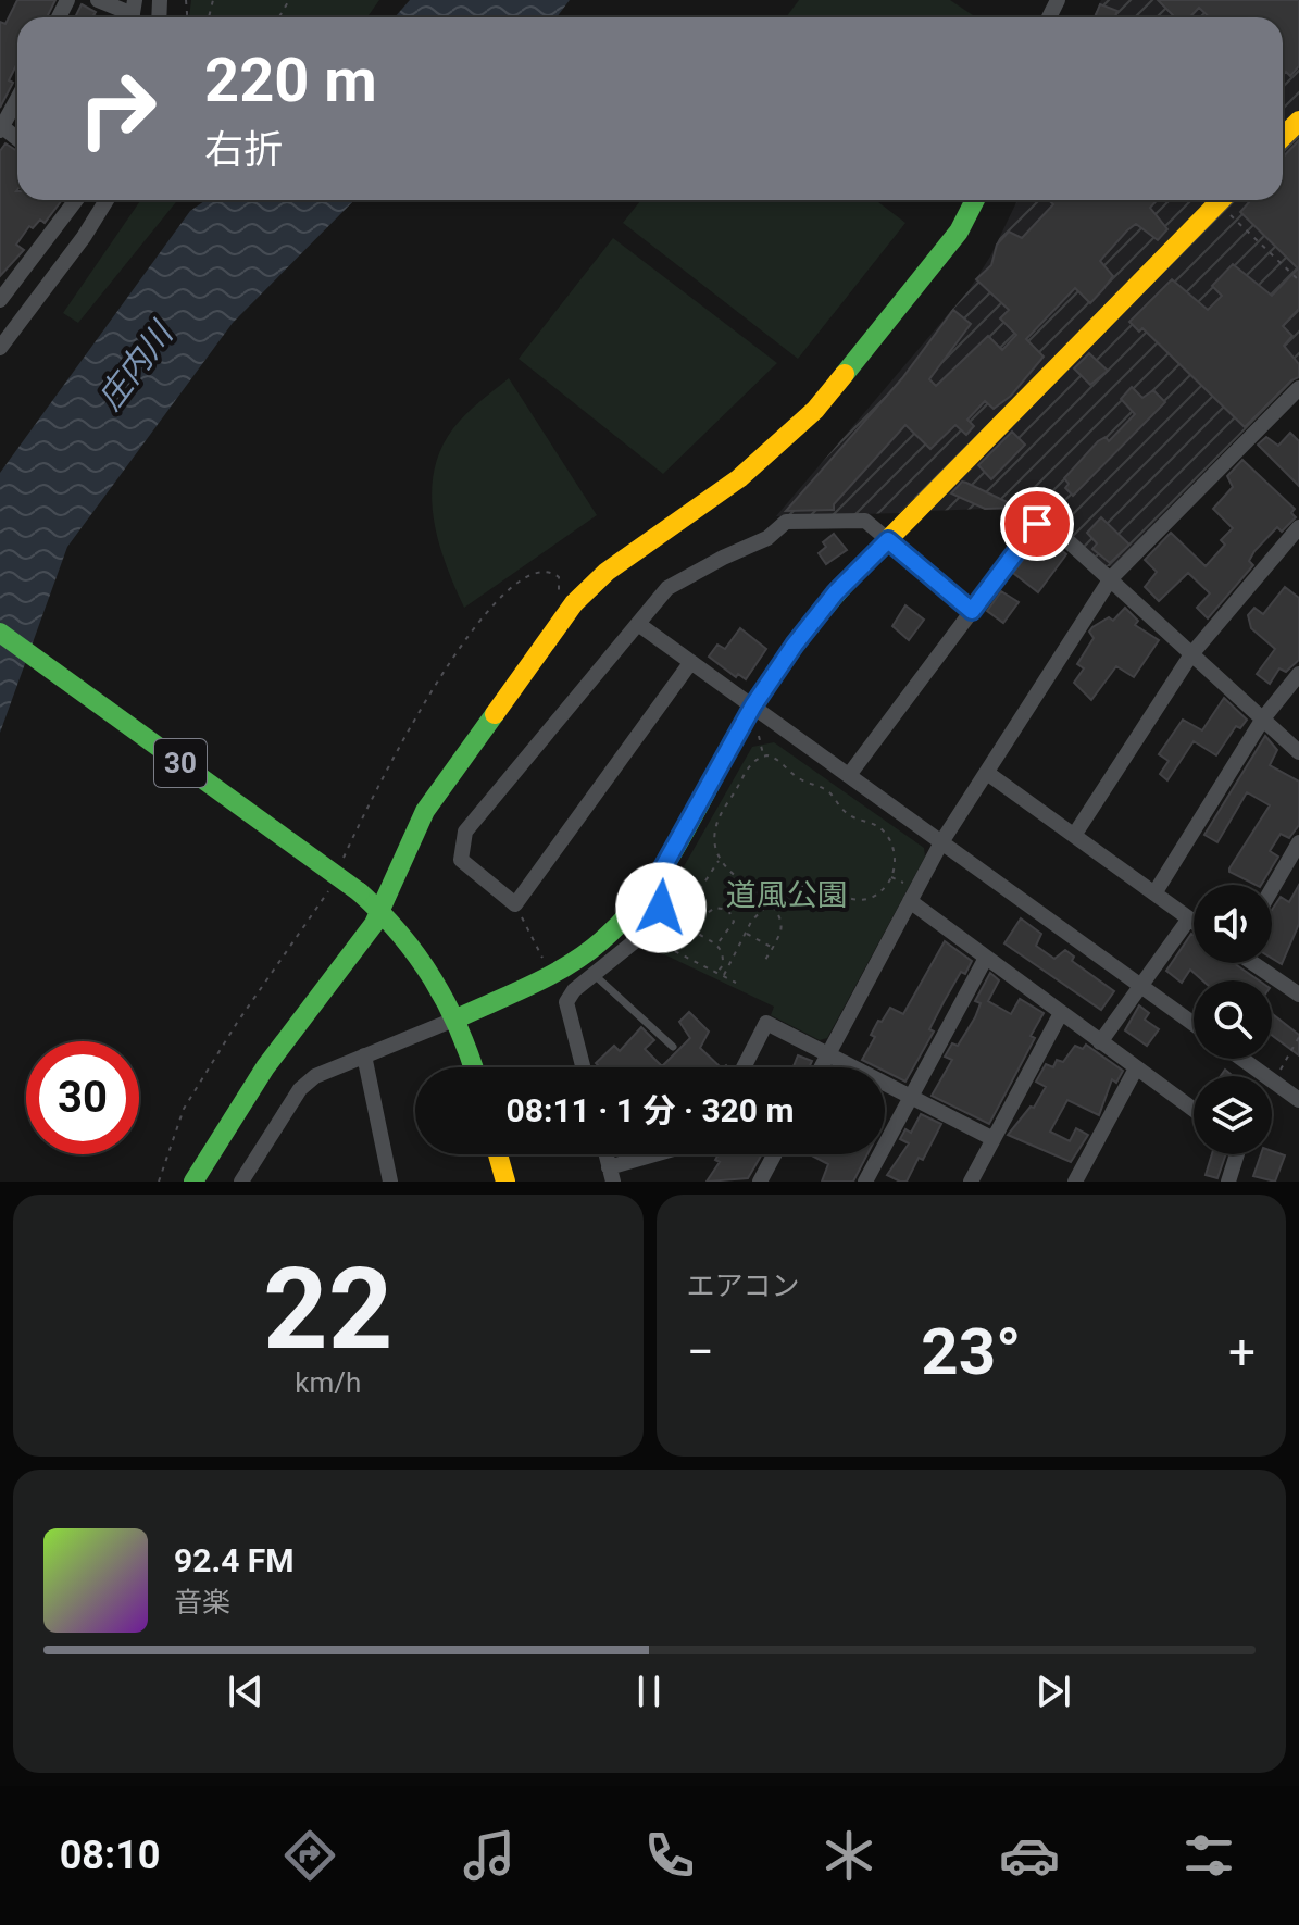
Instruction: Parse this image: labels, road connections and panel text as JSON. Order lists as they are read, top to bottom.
{
  "streets": {
    "main road": ["30"]
  },
  "water": ["庄内川"],
  "parks": ["道風公園"],
  "page": {
    "turn": ["220 m", "右折"],
    "limit": "30",
    "trip": "08:11 · 1 分 · 320 m",
    "tile": [
      ["22", "km/h"],
      "エアコン"
    ],
    "heat": ["−", "23°", "+"],
    "song": ["92.4 FM", "音楽"],
    "tabs": "08:10"
  }
}
